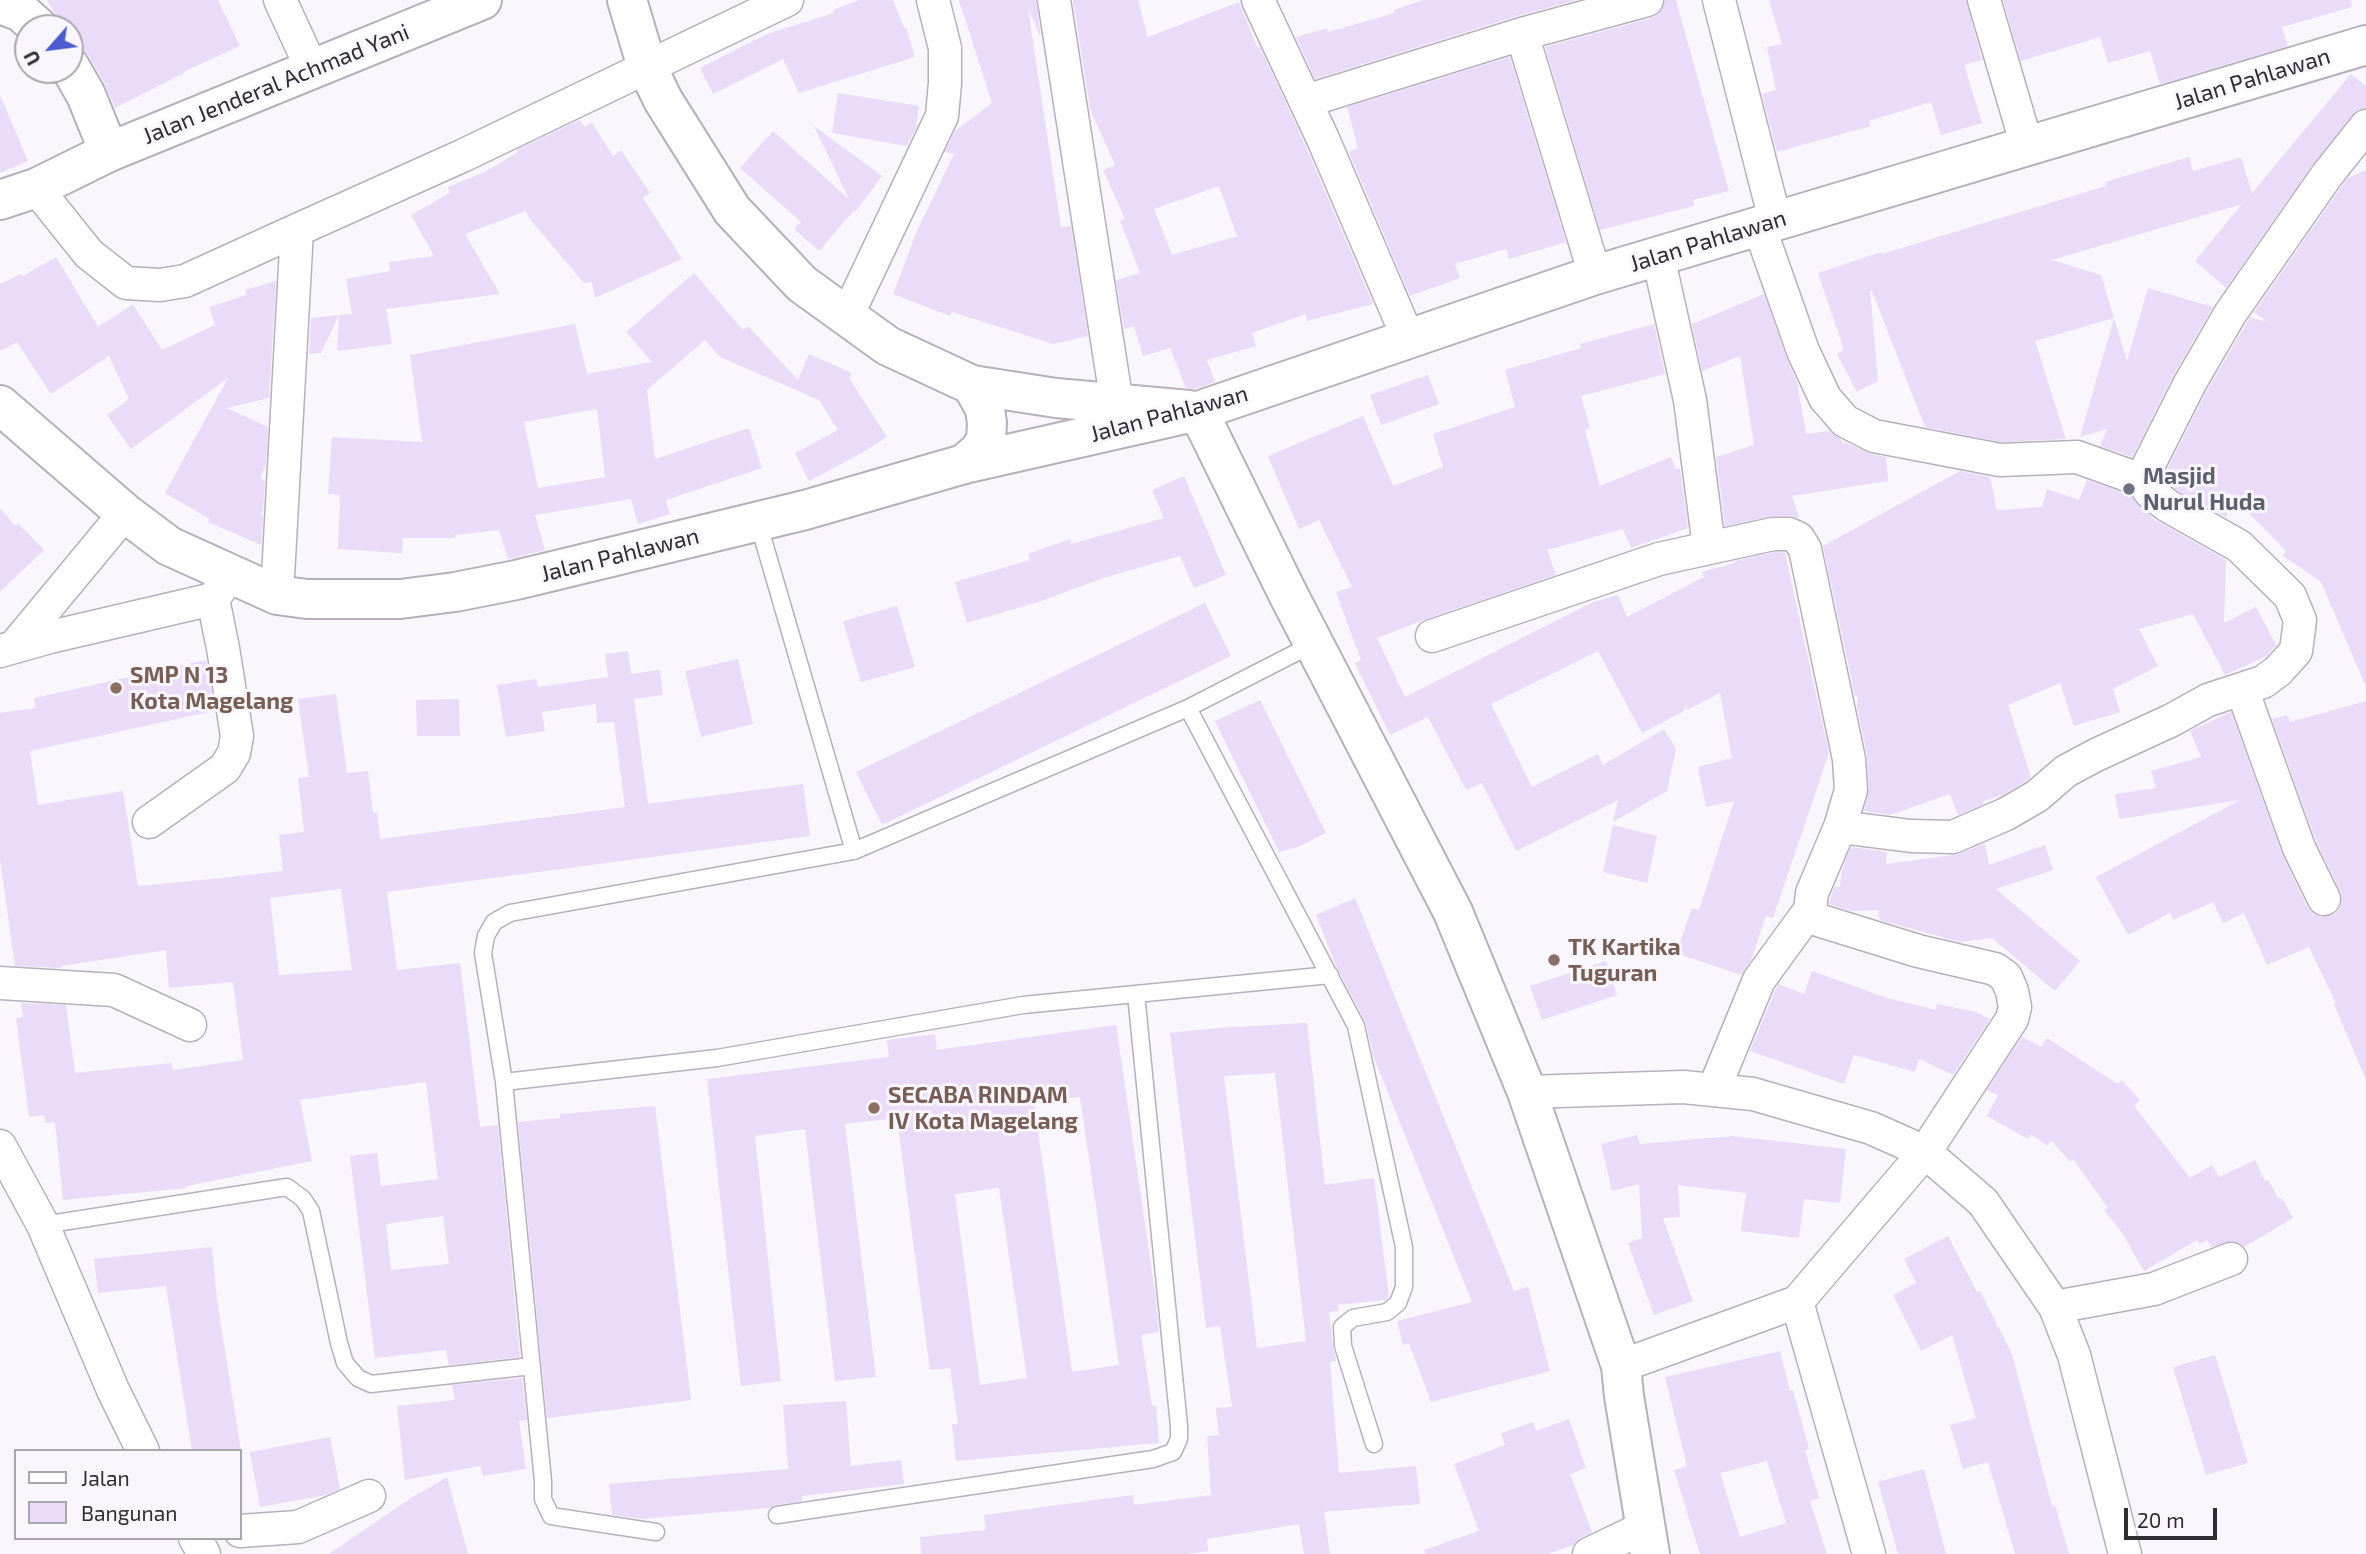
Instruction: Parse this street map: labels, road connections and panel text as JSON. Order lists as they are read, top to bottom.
{
  "streets": {
    "main road": ["Jalan Pahlawan", "Jalan Jenderal Achmad Yani"]
  },
  "places": [
    "Masjid Nurul Huda",
    "SMP N 13 Kota Magelang",
    "TK Kartika Tuguran",
    "SECABA RINDAM IV Kota Magelang"
  ],
  "legend": ["Jalan", "Bangunan"],
  "scale_bar": "20 m",
  "north": "bottom left"
}
